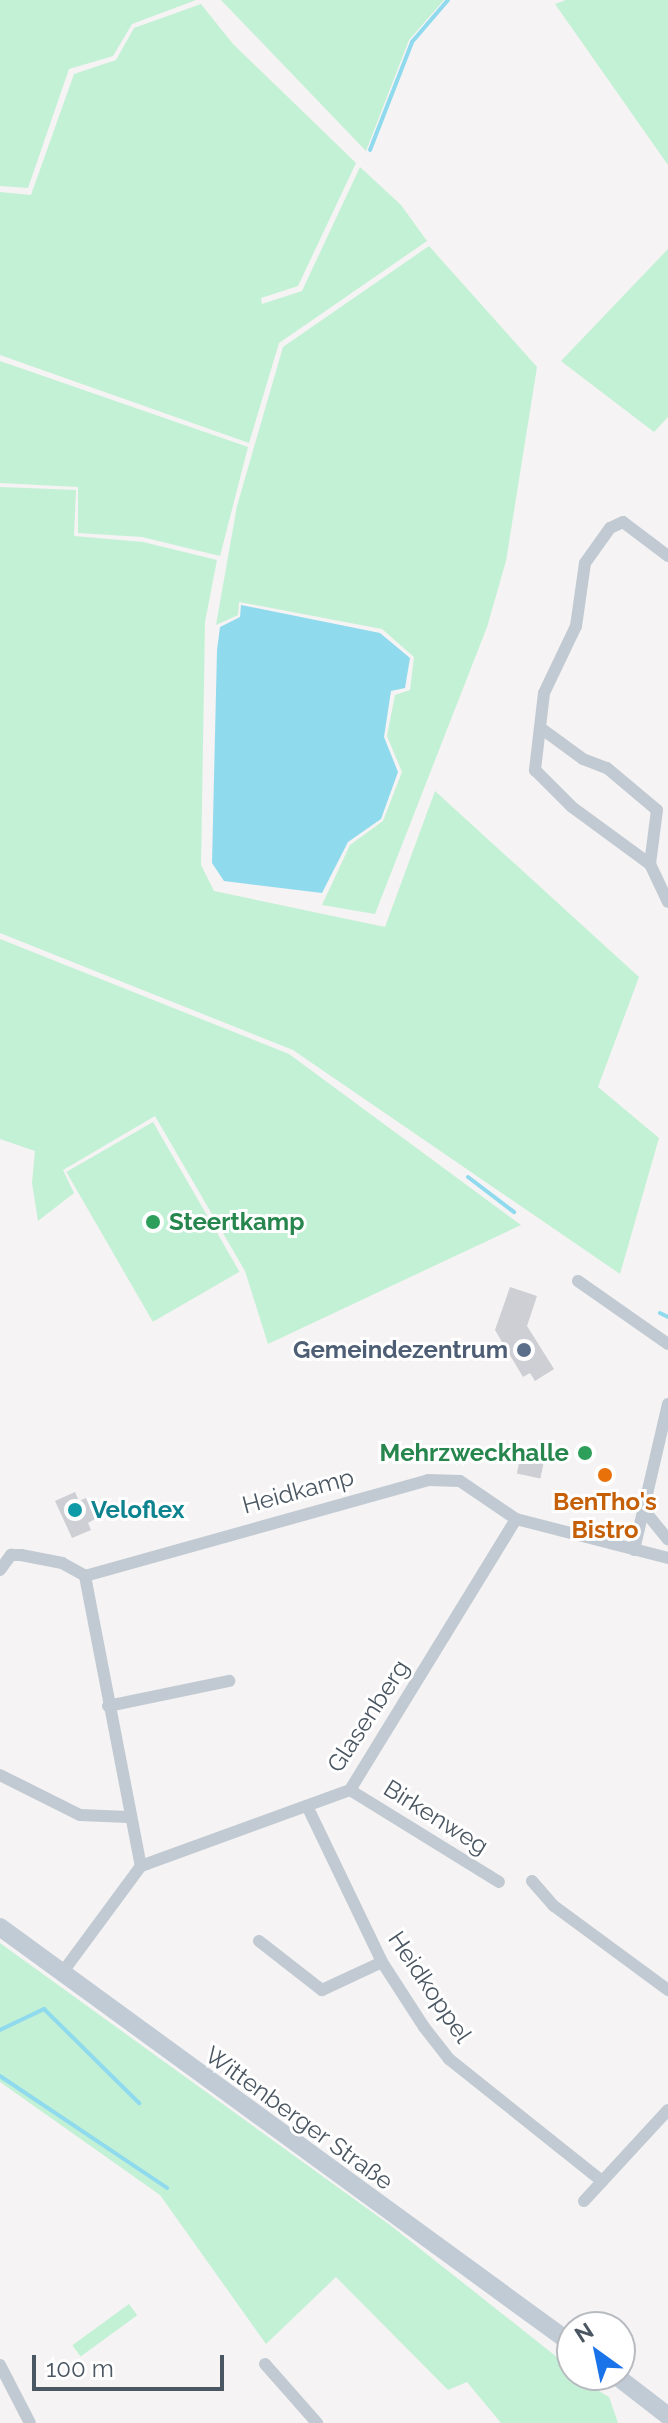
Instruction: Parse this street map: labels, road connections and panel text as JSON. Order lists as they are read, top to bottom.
{
  "streets": {
    "main road": ["Wittenberger Straße"],
    "street": [
      "Heidkamp",
      "Glasenberg",
      "Birkenweg",
      "Heidkoppel"
    ]
  },
  "crossings": [
    ["Heidkamp", "Glasenberg"],
    ["Glasenberg", "Birkenweg"],
    ["Glasenberg", "Heidkoppel"]
  ],
  "places": [
    "Steertkamp",
    "Gemeindezentrum",
    "Mehrzweckhalle",
    "BenTho's Bistro",
    "Veloflex"
  ],
  "scale_bar": "100 m",
  "north": "top left"
}
